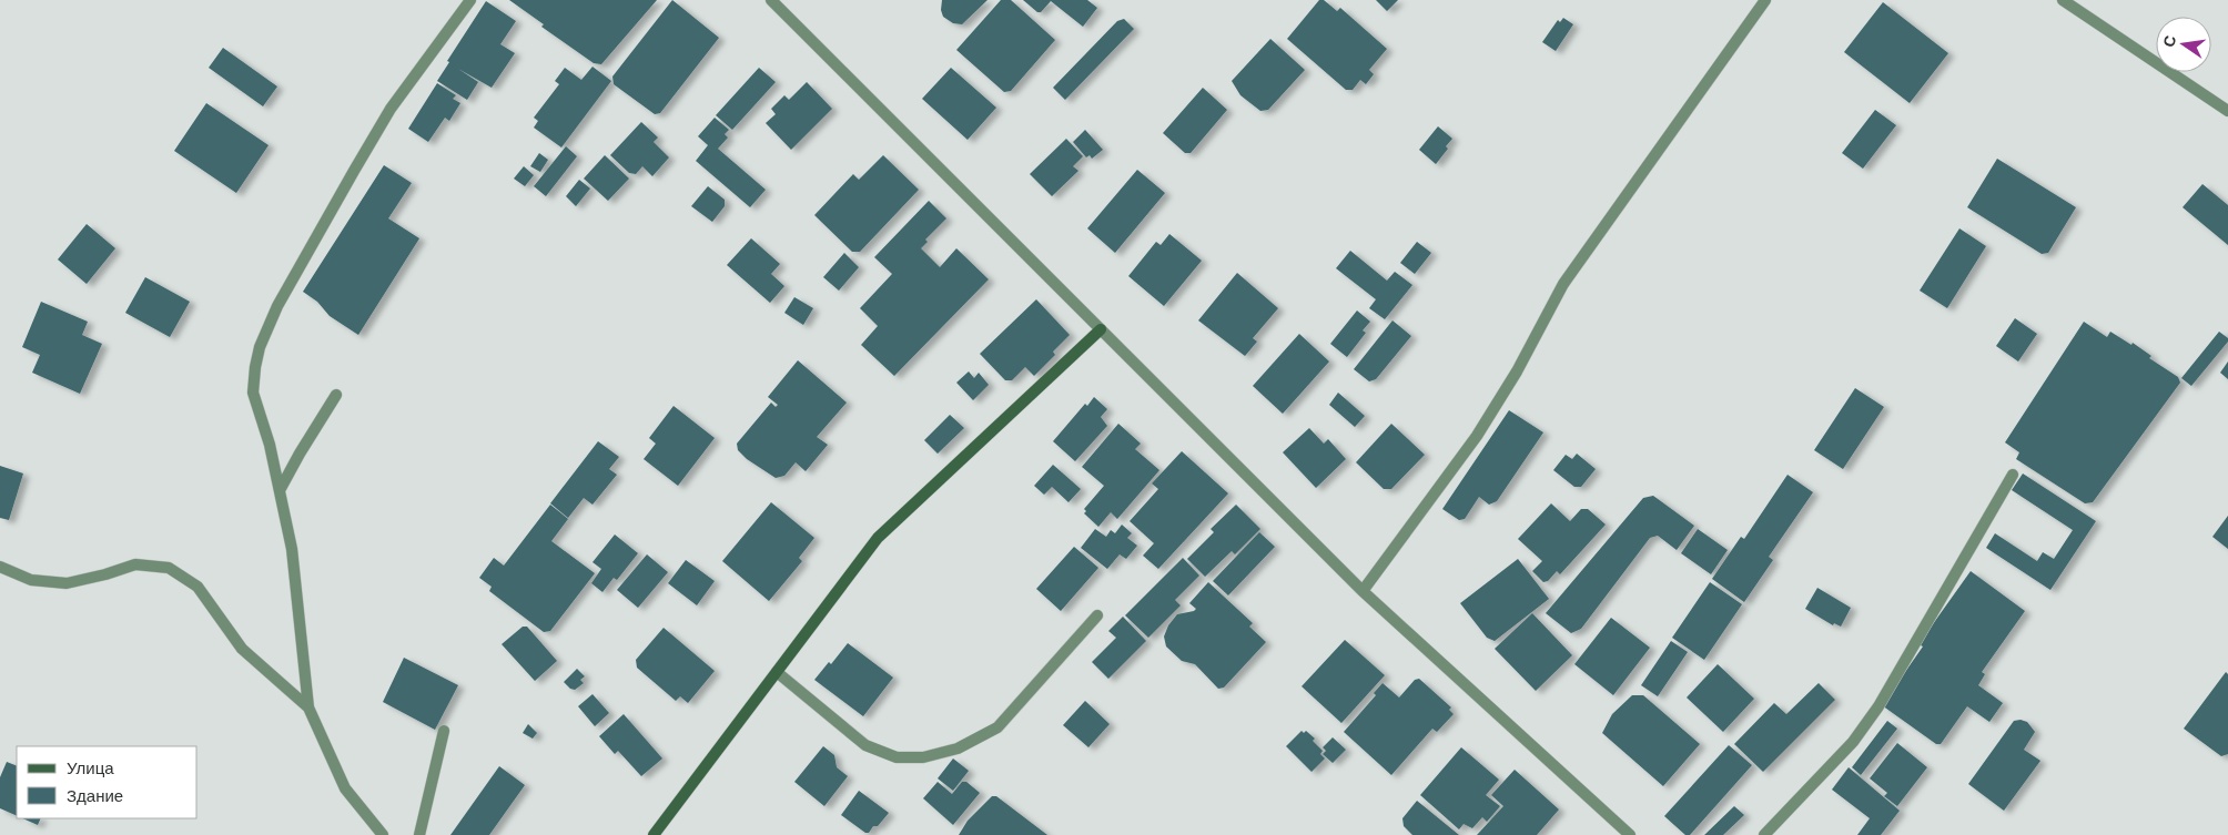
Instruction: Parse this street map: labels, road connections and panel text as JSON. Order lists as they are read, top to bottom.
{
  "legend": ["Улица", "Здание"],
  "north": "left"
}
